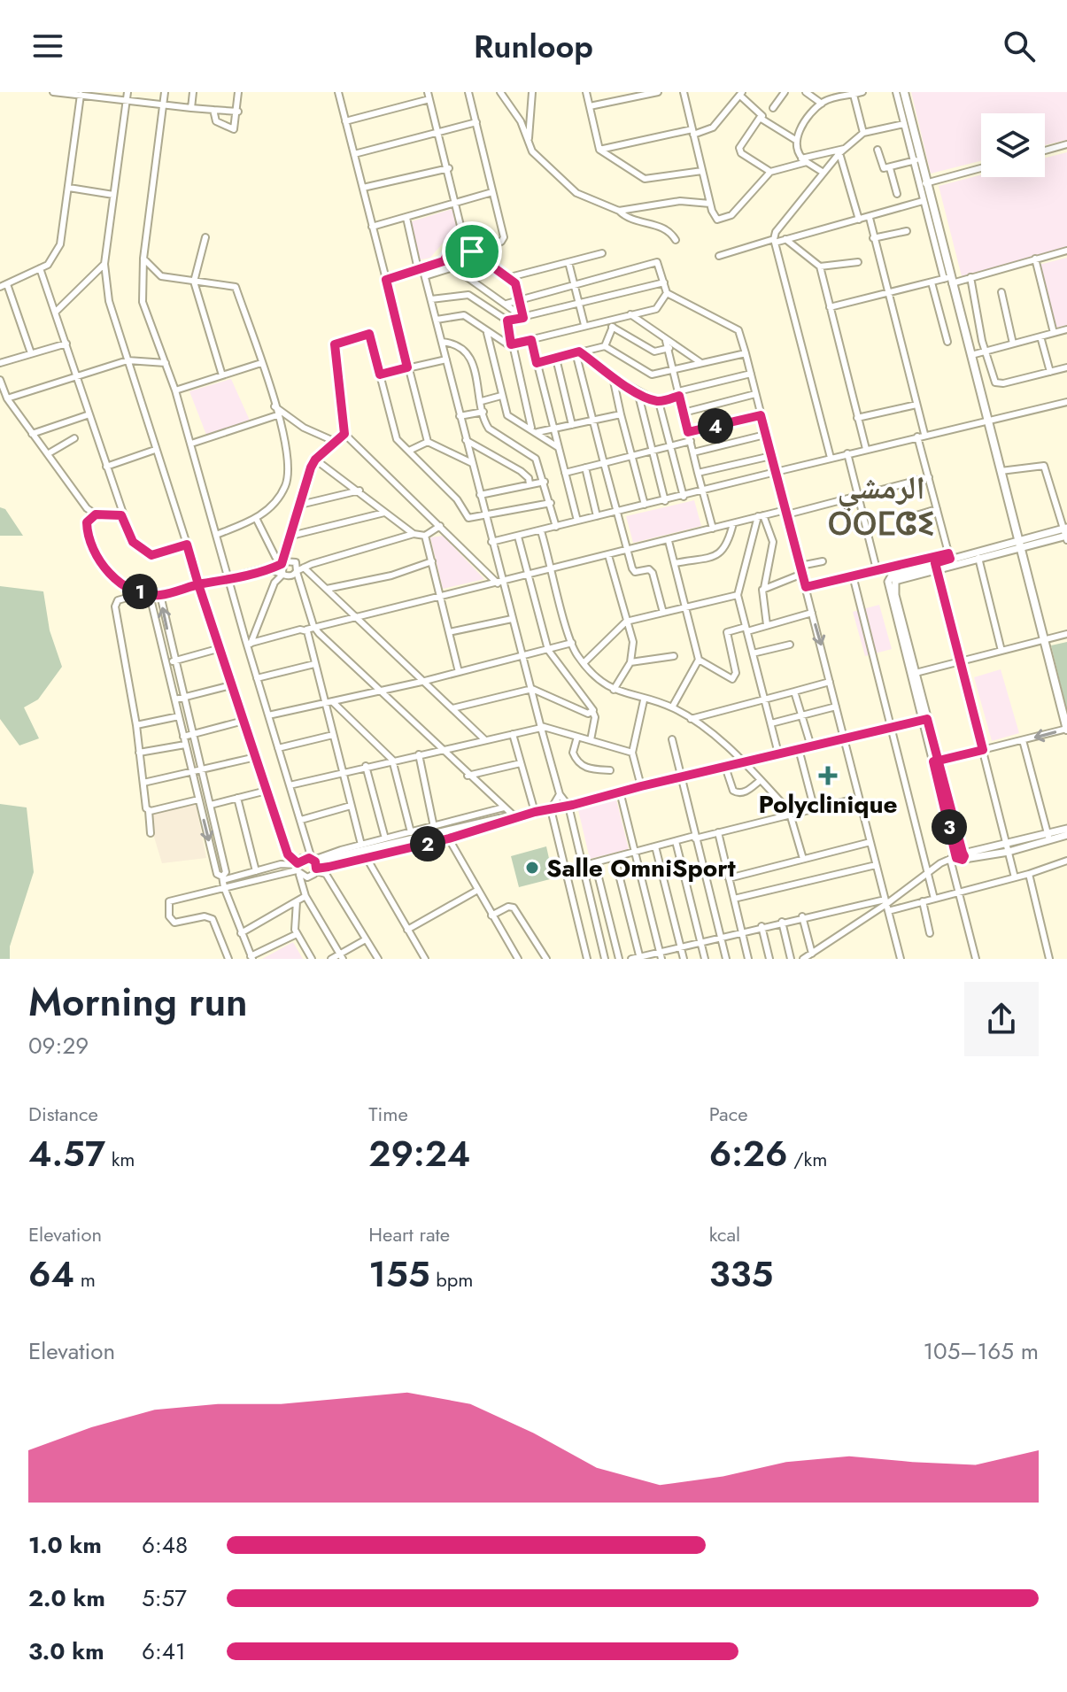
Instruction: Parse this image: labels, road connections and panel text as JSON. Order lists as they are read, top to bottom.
{
  "districts": ["الرمشي ⵔⵔⵎⵛⵉ"],
  "places": {
    "health": ["Polyclinique"],
    "other": ["Salle OmniSport"]
  },
  "page": {
    "header": "Runloop",
    "pins": [
      "4",
      "1",
      "3",
      "2"
    ],
    "heading": ["Morning run", "09:29"],
    "stats": [
      ["Distance", "4.57 km"],
      ["Time", "29:24"],
      ["Pace", "6:26 /km"],
      ["Elevation", "64 m"],
      ["Heart rate", "155 bpm"],
      ["kcal", "335"]
    ],
    "chart": ["Elevation", "105–165 m"],
    "list": [
      {
        "name": "1.0 km",
        "note": "6:48"
      },
      {
        "name": "2.0 km",
        "note": "5:57"
      },
      {
        "name": "3.0 km",
        "note": "6:41"
      }
    ]
  }
}
